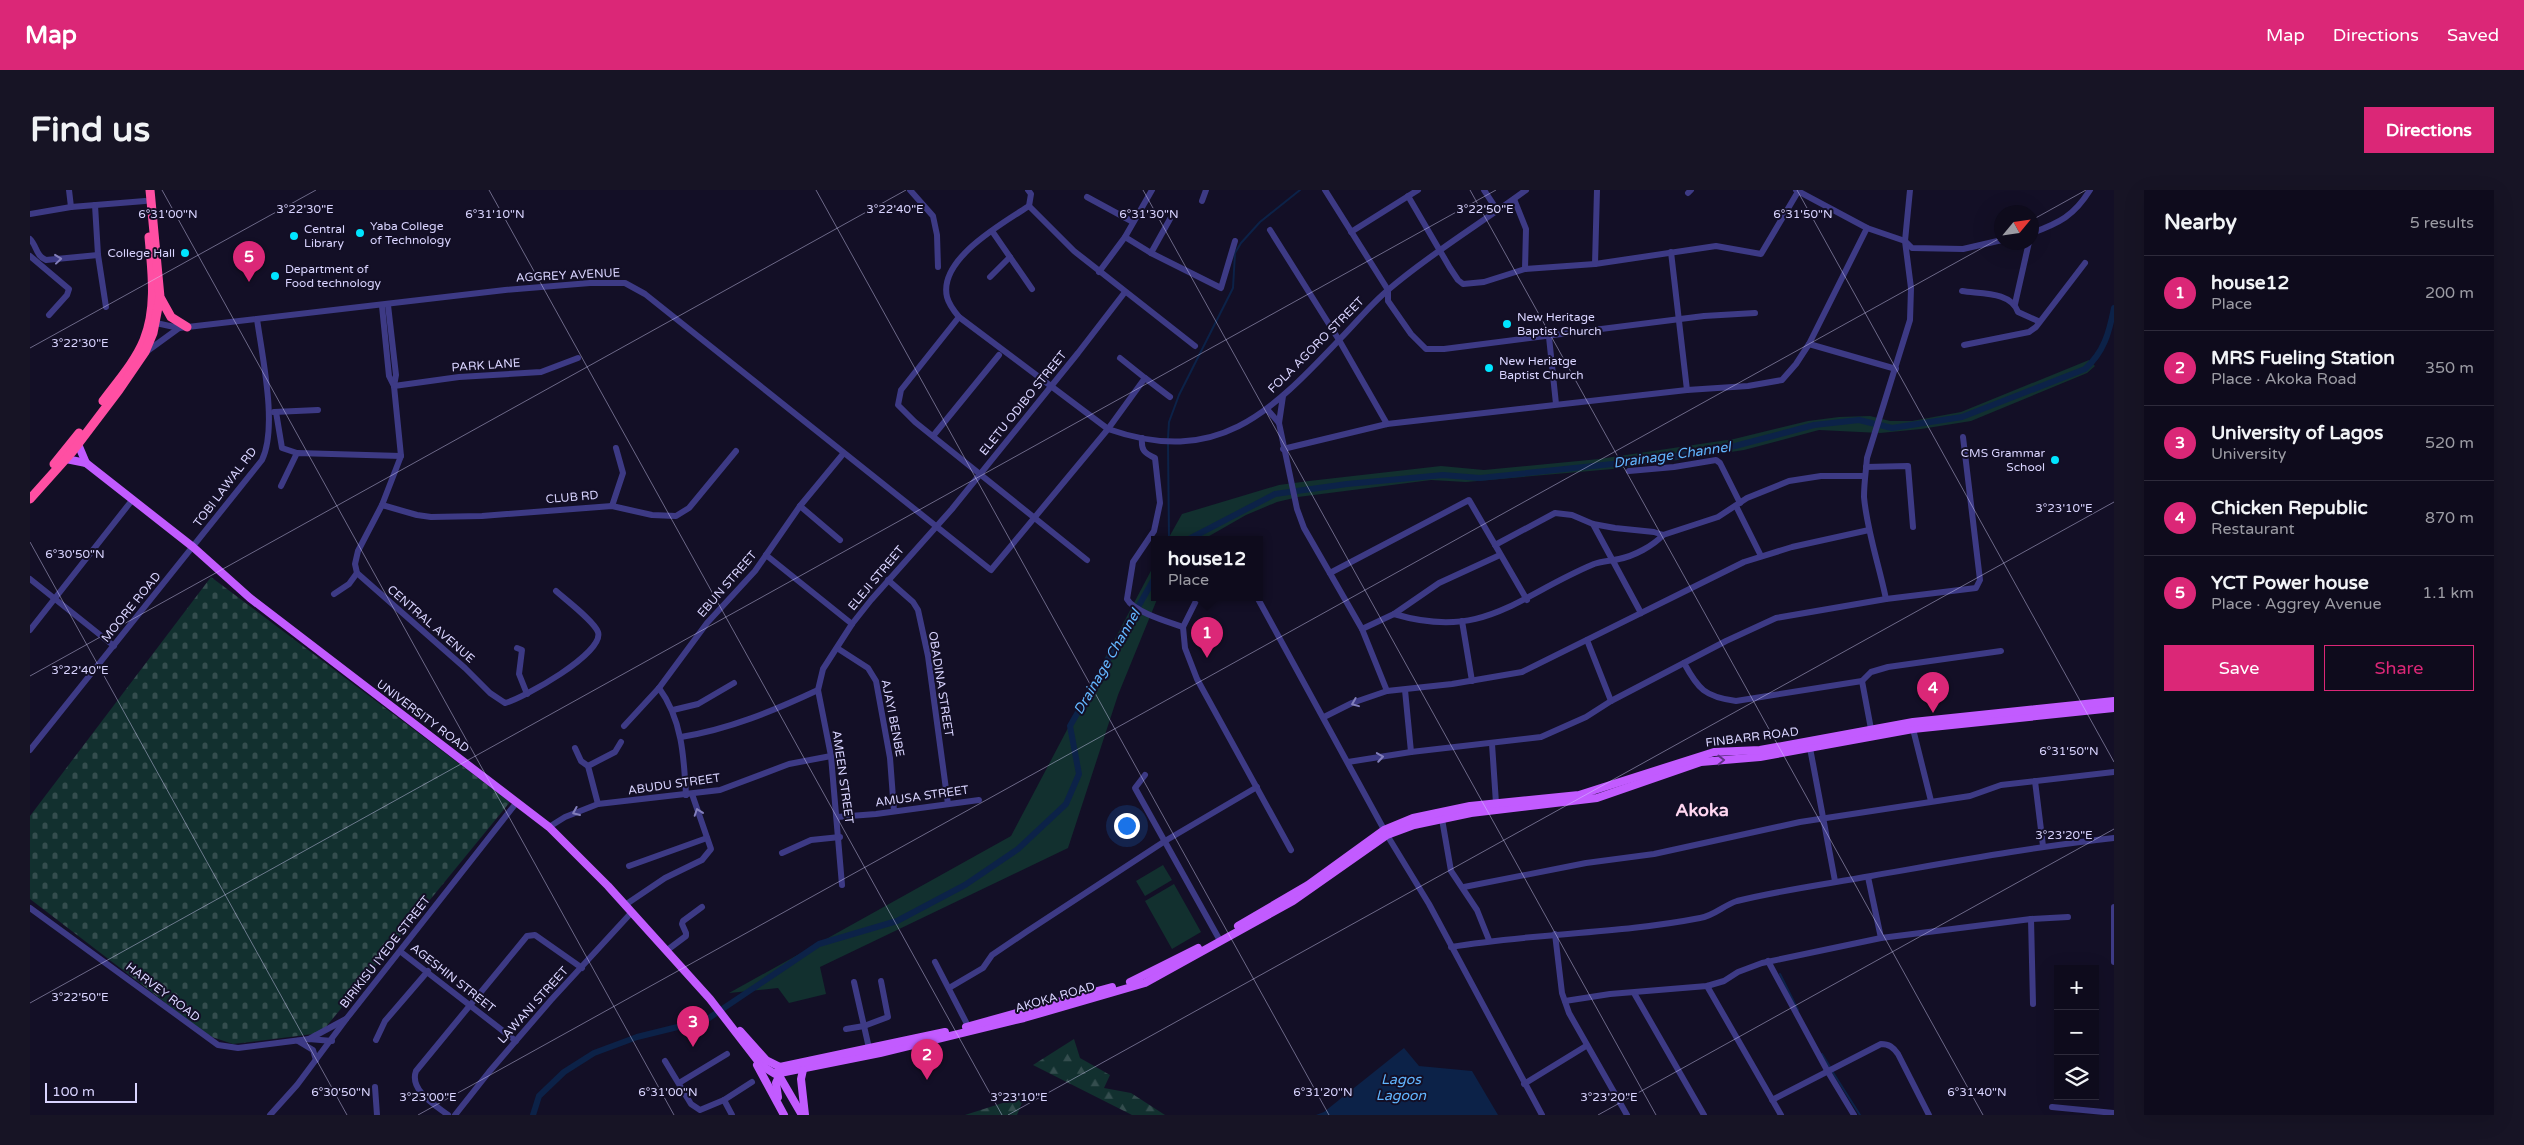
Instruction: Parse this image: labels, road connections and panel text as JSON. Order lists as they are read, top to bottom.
{
  "streets": {
    "main road": ["UNIVERSITY ROAD", "FINBARR ROAD", "AKOKA ROAD"],
    "street": [
      "AGGREY AVENUE",
      "FOLA AGORO STREET",
      "PARK LANE",
      "ELETU ODIBO STREET",
      "TOBI LAWAL RD",
      "CLUB RD",
      "ELEJI STREET",
      "EBUN STREET",
      "MOORE ROAD",
      "CENTRAL AVENUE",
      "OBADINA STREET",
      "AJAYI BENBE",
      "AMEEN STREET",
      "ABUDU STREET",
      "AMUSA STREET",
      "BIRIKISU IYEDE STREET",
      "AGESHIN STREET",
      "HARVEY ROAD",
      "LAWANI STREET"
    ]
  },
  "crossings": [
    ["AGGREY AVENUE", "ELETU ODIBO STREET"],
    ["AGGREY AVENUE", "TOBI LAWAL RD"],
    ["AGGREY AVENUE", "ELEJI STREET"],
    ["AGGREY AVENUE", "EBUN STREET"],
    ["FOLA AGORO STREET", "ELETU ODIBO STREET"],
    ["ELETU ODIBO STREET", "ELEJI STREET"],
    ["TOBI LAWAL RD", "MOORE ROAD"],
    ["TOBI LAWAL RD", "UNIVERSITY ROAD"],
    ["ELEJI STREET", "OBADINA STREET"],
    ["ELEJI STREET", "AJAYI BENBE"],
    ["ELEJI STREET", "AMEEN STREET"],
    ["MOORE ROAD", "UNIVERSITY ROAD"],
    ["OBADINA STREET", "AMUSA STREET"],
    ["UNIVERSITY ROAD", "ABUDU STREET"],
    ["UNIVERSITY ROAD", "BIRIKISU IYEDE STREET"],
    ["UNIVERSITY ROAD", "LAWANI STREET"],
    ["AJAYI BENBE", "AMEEN STREET"],
    ["AJAYI BENBE", "AMUSA STREET"],
    ["AMEEN STREET", "ABUDU STREET"],
    ["AMEEN STREET", "AMUSA STREET"],
    ["BIRIKISU IYEDE STREET", "AGESHIN STREET"],
    ["AGESHIN STREET", "LAWANI STREET"]
  ],
  "districts": ["Akoka"],
  "water": ["Drainage Channel", "Lagos Lagoon"],
  "places": [
    "Yaba College of Technology",
    "Central Library",
    "College Hall",
    "Department of Food technology",
    "New Heritage Baptist Church",
    "New Heriatge Baptist Church",
    "CMS Grammar School"
  ],
  "scale_bar": "100 m",
  "north": "top right",
  "page": {
    "header": "Map",
    "nav": ["Map", "Directions", "Saved"],
    "buttons": [
      "Directions",
      ["Save", "Share"]
    ],
    "title": "Find us",
    "heading": ["Nearby", "5 results"],
    "pins": [
      "5",
      "1",
      "4",
      "3",
      "2"
    ],
    "list": [
      {
        "mark": "1",
        "name": "house12",
        "note": "Place",
        "value": "200 m"
      },
      {
        "mark": "2",
        "name": "MRS Fueling Station",
        "note": "Place · Akoka Road",
        "value": "350 m"
      },
      {
        "mark": "3",
        "name": "University of Lagos",
        "note": "University",
        "value": "520 m"
      },
      {
        "mark": "4",
        "name": "Chicken Republic",
        "note": "Restaurant",
        "value": "870 m"
      },
      {
        "mark": "5",
        "name": "YCT Power house",
        "note": "Place · Aggrey Avenue",
        "value": "1.1 km"
      }
    ],
    "popup": ["house12", "Place"],
    "map_buttons": ["+", "−"],
    "scale": "100 m"
  },
  "coordinates": [
    "3°22'30\"E",
    "3°22'40\"E",
    "3°22'50\"E",
    "6°31'00\"N",
    "6°31'10\"N",
    "6°31'30\"N",
    "6°31'50\"N",
    "3°23'10\"E",
    "6°30'50\"N",
    "3°23'20\"E",
    "6°31'20\"N",
    "6°31'40\"N",
    "3°23'00\"E"
  ]
}
